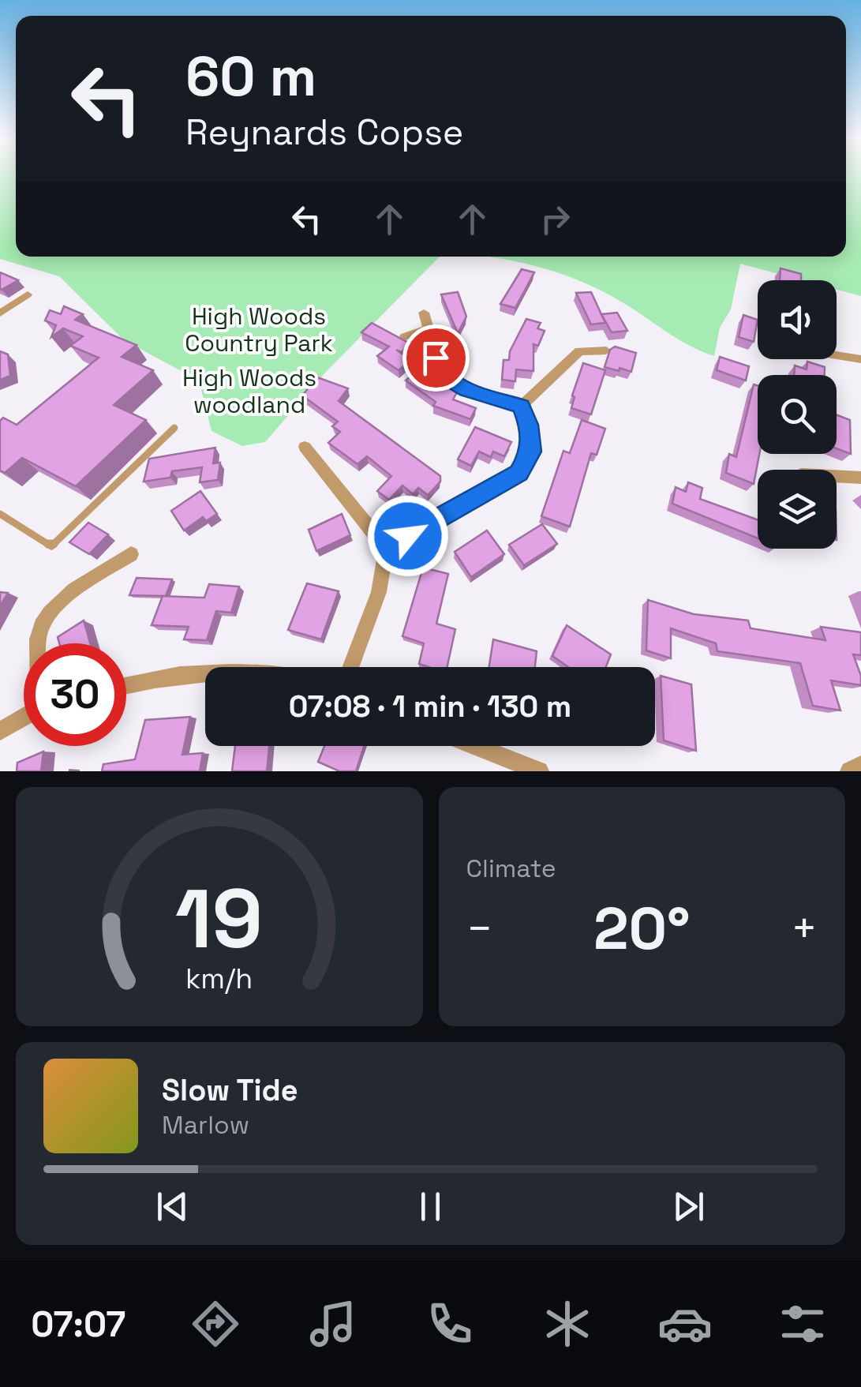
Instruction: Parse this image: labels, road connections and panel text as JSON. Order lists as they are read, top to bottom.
{
  "parks": ["High Woods Country Park", "High Woods woodland"],
  "page": {
    "turn": ["60 m", "Reynards Copse"],
    "limit": "30",
    "trip": "07:08 · 1 min · 130 m",
    "tile": "Climate",
    "heat": ["−", "20°", "+"],
    "song": ["Slow Tide", "Marlow"],
    "tabs": "07:07",
    "gauge": ["19", "km/h"]
  }
}
